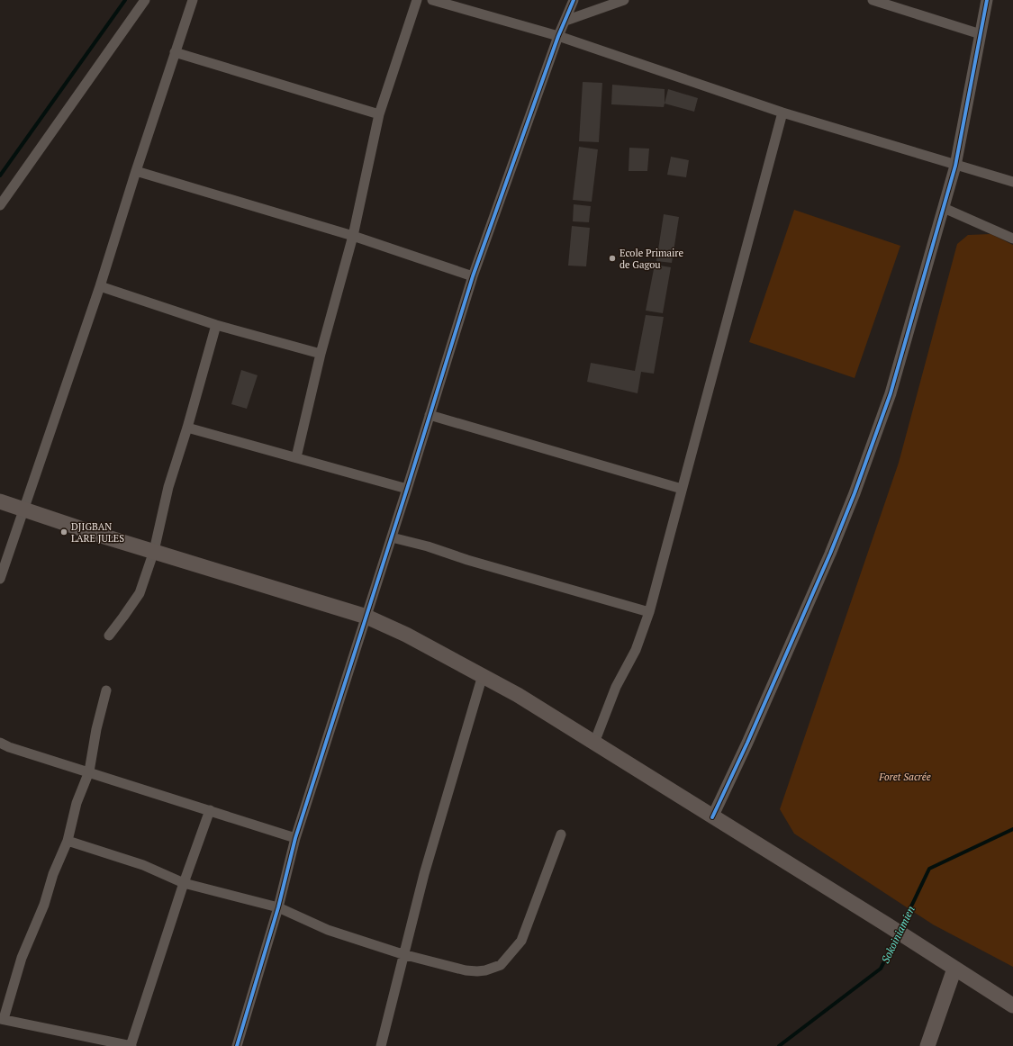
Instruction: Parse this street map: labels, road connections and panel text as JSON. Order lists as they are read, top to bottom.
{
  "water": ["Sokoiniamien"],
  "parks": ["Foret Sacrée"],
  "places": ["Ecole Primaire de Gagou", "DJIGBAN LARE JULES"]
}
